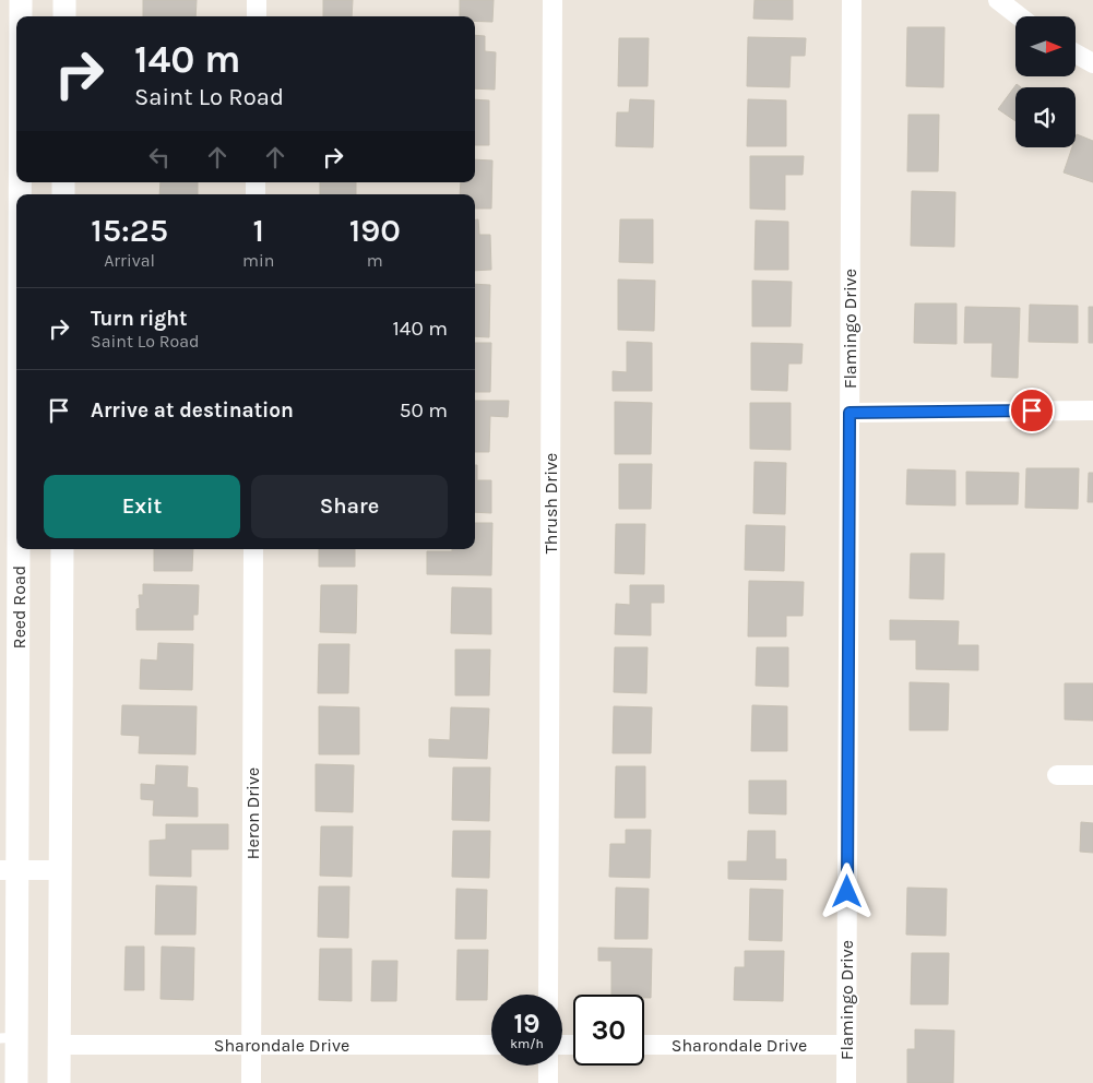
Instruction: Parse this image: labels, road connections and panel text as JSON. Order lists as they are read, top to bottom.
{
  "streets": {
    "street": [
      "Flamingo Drive",
      "Thrush Drive",
      "Reed Road",
      "Heron Drive",
      "Sharondale Drive"
    ]
  },
  "crossings": [
    ["Flamingo Drive", "Sharondale Drive"],
    ["Heron Drive", "Sharondale Drive"]
  ],
  "north": "right",
  "page": {
    "turn": ["140 m", "Saint Lo Road"],
    "eta": [
      "15:25",
      "Arrival",
      "1",
      "min",
      "190",
      "m"
    ],
    "list": [
      {
        "name": "Turn right",
        "note": "Saint Lo Road",
        "value": "140 m"
      },
      {
        "name": "Arrive at destination",
        "value": "50 m"
      }
    ],
    "buttons": ["Exit", "Share"],
    "speed": "19 km/h",
    "limit": "30"
  }
}
